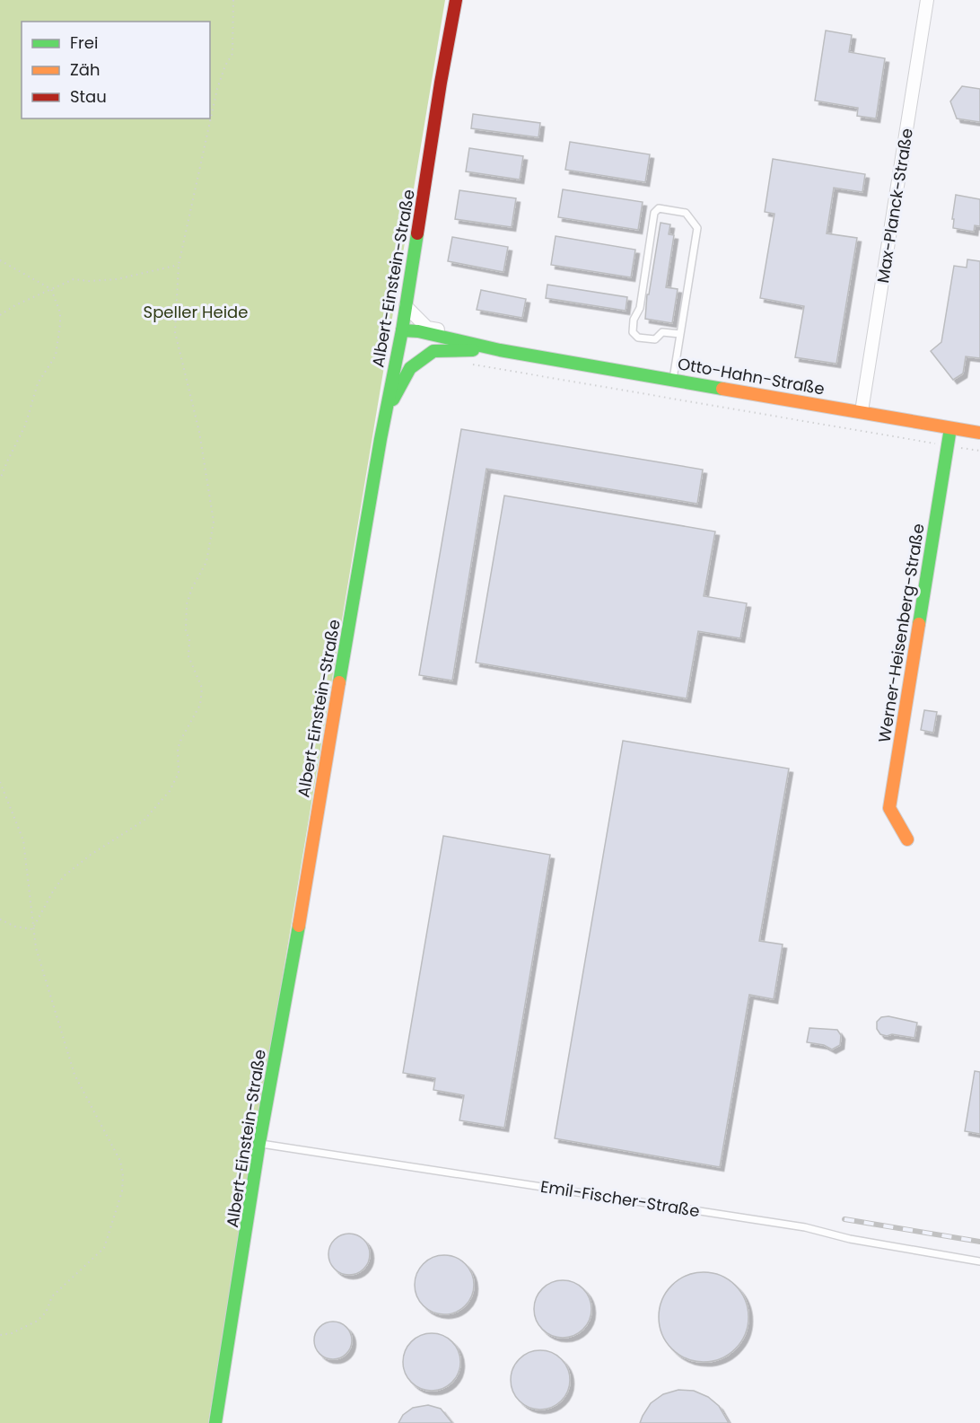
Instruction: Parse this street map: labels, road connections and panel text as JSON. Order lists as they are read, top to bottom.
{
  "streets": {
    "main road": ["Albert-Einstein-Straße", "Otto-Hahn-Straße", "Werner-Heisenberg-Straße"],
    "street": ["Max-Planck-Straße"],
    "lane": ["Emil-Fischer-Straße"]
  },
  "crossings": [
    ["Max-Planck-Straße", "Otto-Hahn-Straße"],
    ["Albert-Einstein-Straße", "Otto-Hahn-Straße"],
    ["Albert-Einstein-Straße", "Emil-Fischer-Straße"],
    ["Otto-Hahn-Straße", "Werner-Heisenberg-Straße"]
  ],
  "parks": ["Speller Heide"],
  "legend": ["Frei", "Zäh", "Stau"]
}
